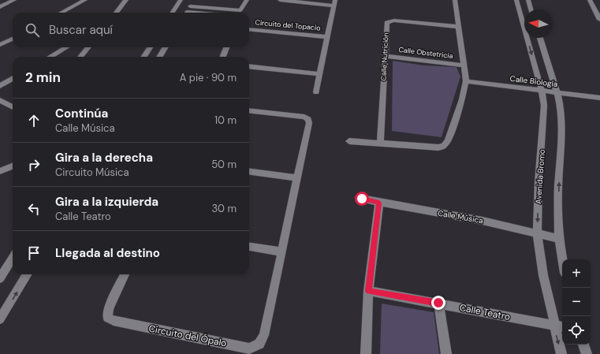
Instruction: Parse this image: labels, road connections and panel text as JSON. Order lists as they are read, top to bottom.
{
  "streets": {
    "street": [
      "Circuito del Topacio",
      "Calle Obstetricia",
      "Calle Nutrición",
      "Calle Biología",
      "Avenida Bromo",
      "Calle Música",
      "Calle Teatro",
      "Circuito del Ópalo"
    ]
  },
  "crossings": [
    ["Calle Obstetricia", "Calle Nutrición"],
    ["Calle Biología", "Avenida Bromo"],
    ["Avenida Bromo", "Calle Música"],
    ["Avenida Bromo", "Calle Teatro"]
  ],
  "north": "left",
  "page": {
    "search": "Buscar aquí",
    "heading": ["2 min", "A pie · 90 m"],
    "list": [
      ["Continúa", "Calle Música", "10 m"],
      ["Gira a la derecha", "Circuito Música", "50 m"],
      ["Gira a la izquierda", "Calle Teatro", "30 m"],
      "Llegada al destino"
    ],
    "map_buttons": ["+", "−"]
  }
}
